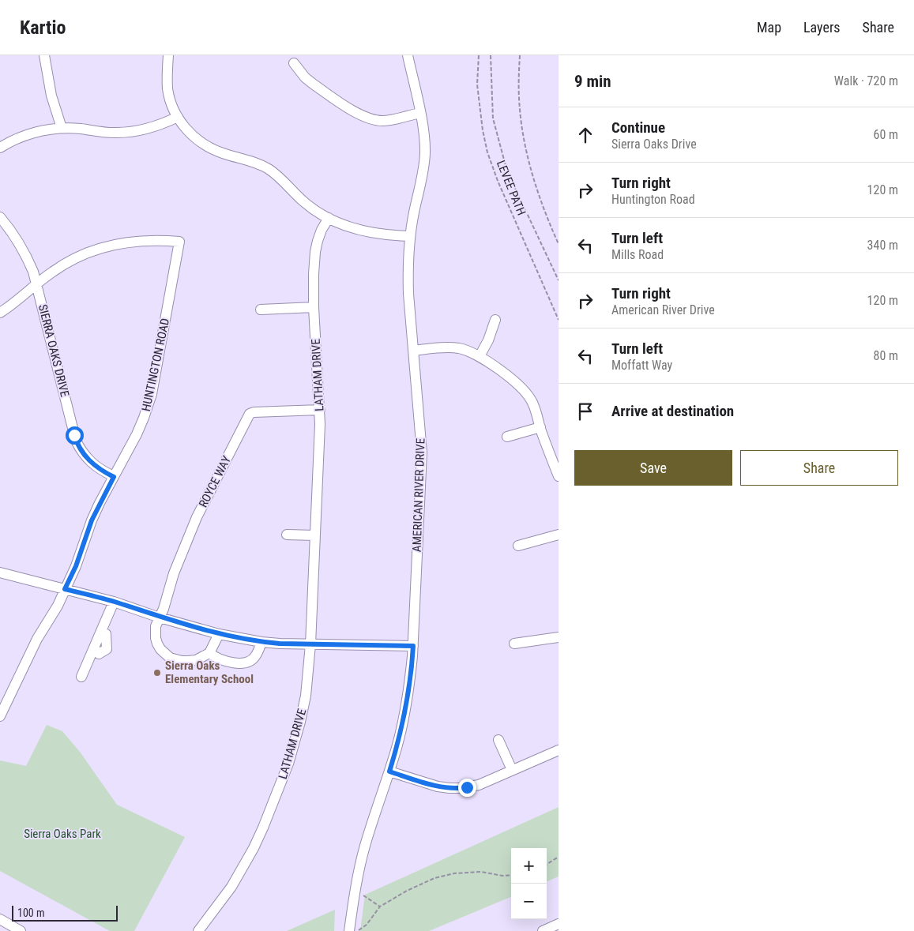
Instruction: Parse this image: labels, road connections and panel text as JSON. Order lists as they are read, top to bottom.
{
  "streets": {
    "street": [
      "SIERRA OAKS DRIVE",
      "HUNTINGTON ROAD",
      "LATHAM DRIVE",
      "ROYCE WAY",
      "AMERICAN RIVER DRIVE"
    ],
    "path": ["LEVEE PATH"]
  },
  "crossings": [
    ["SIERRA OAKS DRIVE", "HUNTINGTON ROAD"],
    ["LATHAM DRIVE", "ROYCE WAY"]
  ],
  "parks": ["Sierra Oaks Park"],
  "places": ["Sierra Oaks Elementary School"],
  "scale_bar": "100 m",
  "page": {
    "header": "Kartio",
    "nav": ["Map", "Layers", "Share"],
    "heading": ["9 min", "Walk · 720 m"],
    "list": [
      ["Continue", "Sierra Oaks Drive", "60 m"],
      ["Turn right", "Huntington Road", "120 m"],
      ["Turn left", "Mills Road", "340 m"],
      ["Turn right", "American River Drive", "120 m"],
      ["Turn left", "Moffatt Way", "80 m"],
      "Arrive at destination"
    ],
    "buttons": ["Save", "Share"],
    "map_buttons": ["+", "−"],
    "scale": "100 m"
  }
}
